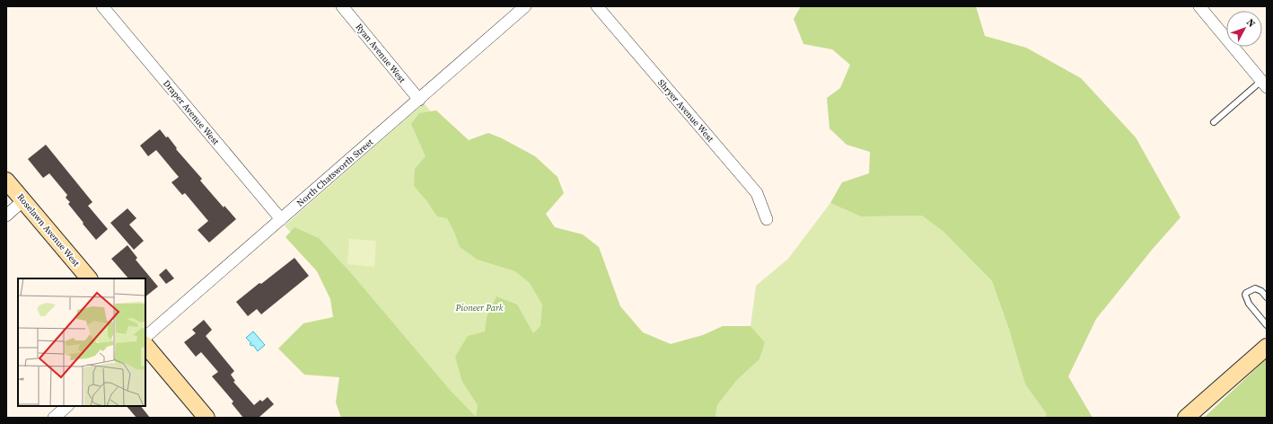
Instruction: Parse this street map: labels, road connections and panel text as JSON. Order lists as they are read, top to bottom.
{
  "streets": {
    "street": [
      "Ryan Avenue West",
      "Shryer Avenue West",
      "Draper Avenue West",
      "North Chatsworth Street",
      "Roselawn Avenue West"
    ]
  },
  "crossings": [
    ["Ryan Avenue West", "North Chatsworth Street"],
    ["Draper Avenue West", "North Chatsworth Street"]
  ],
  "parks": ["Pioneer Park"],
  "north": "top right"
}
